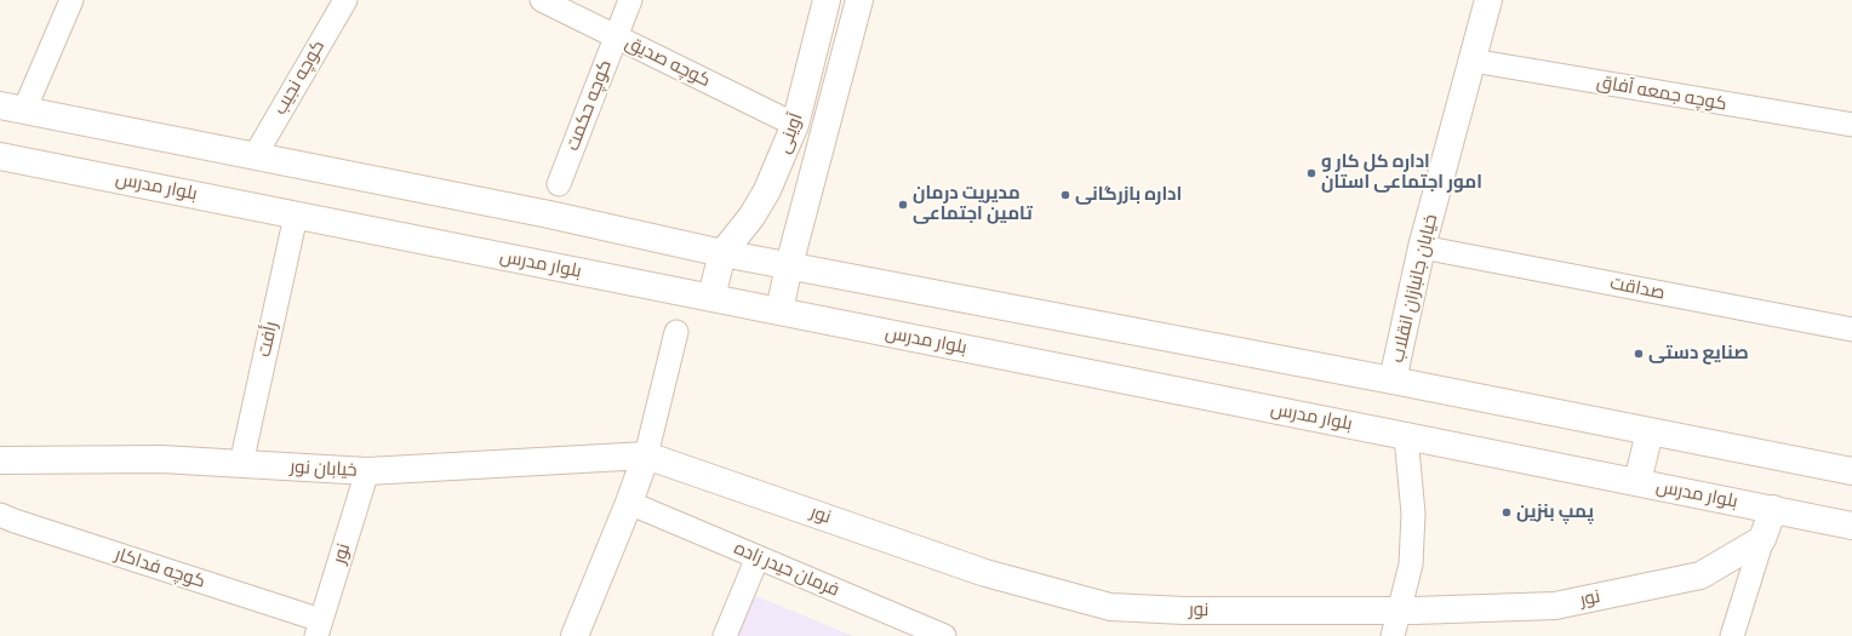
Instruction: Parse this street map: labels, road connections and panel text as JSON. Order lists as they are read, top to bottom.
{
  "streets": {
    "main road": [
      "آوینی",
      "بلوار مدرس",
      "خیابان جانبازان انقلاب",
      "خیابان نور",
      "نور"
    ],
    "street": [
      "کوچه صدیق",
      "کوچه نجیب",
      "کوچه جمعه آفاق",
      "کوچه حکمت",
      "صداقت",
      "رأفت",
      "کوچه فداکار",
      "فرمان حیدر زاده"
    ]
  },
  "crossings": [
    ["کوچه صدیق", "کوچه حکمت"],
    ["کوچه صدیق", "آوینی"],
    ["کوچه جمعه آفاق", "خیابان جانبازان انقلاب"],
    ["آوینی", "بلوار مدرس"],
    ["بلوار مدرس", "رأفت"],
    ["خیابان جانبازان انقلاب", "صداقت"],
    ["رأفت", "خیابان نور"],
    ["خیابان نور", "نور"],
    ["نور", "کوچه فداکار"]
  ],
  "places": [
    "اداره کل کار و امور اجتماعی استان",
    "اداره بازرگانی",
    "مدیریت درمان تامین اجتماعی",
    "صنایع دستی",
    "پمپ بنزین"
  ]
}
